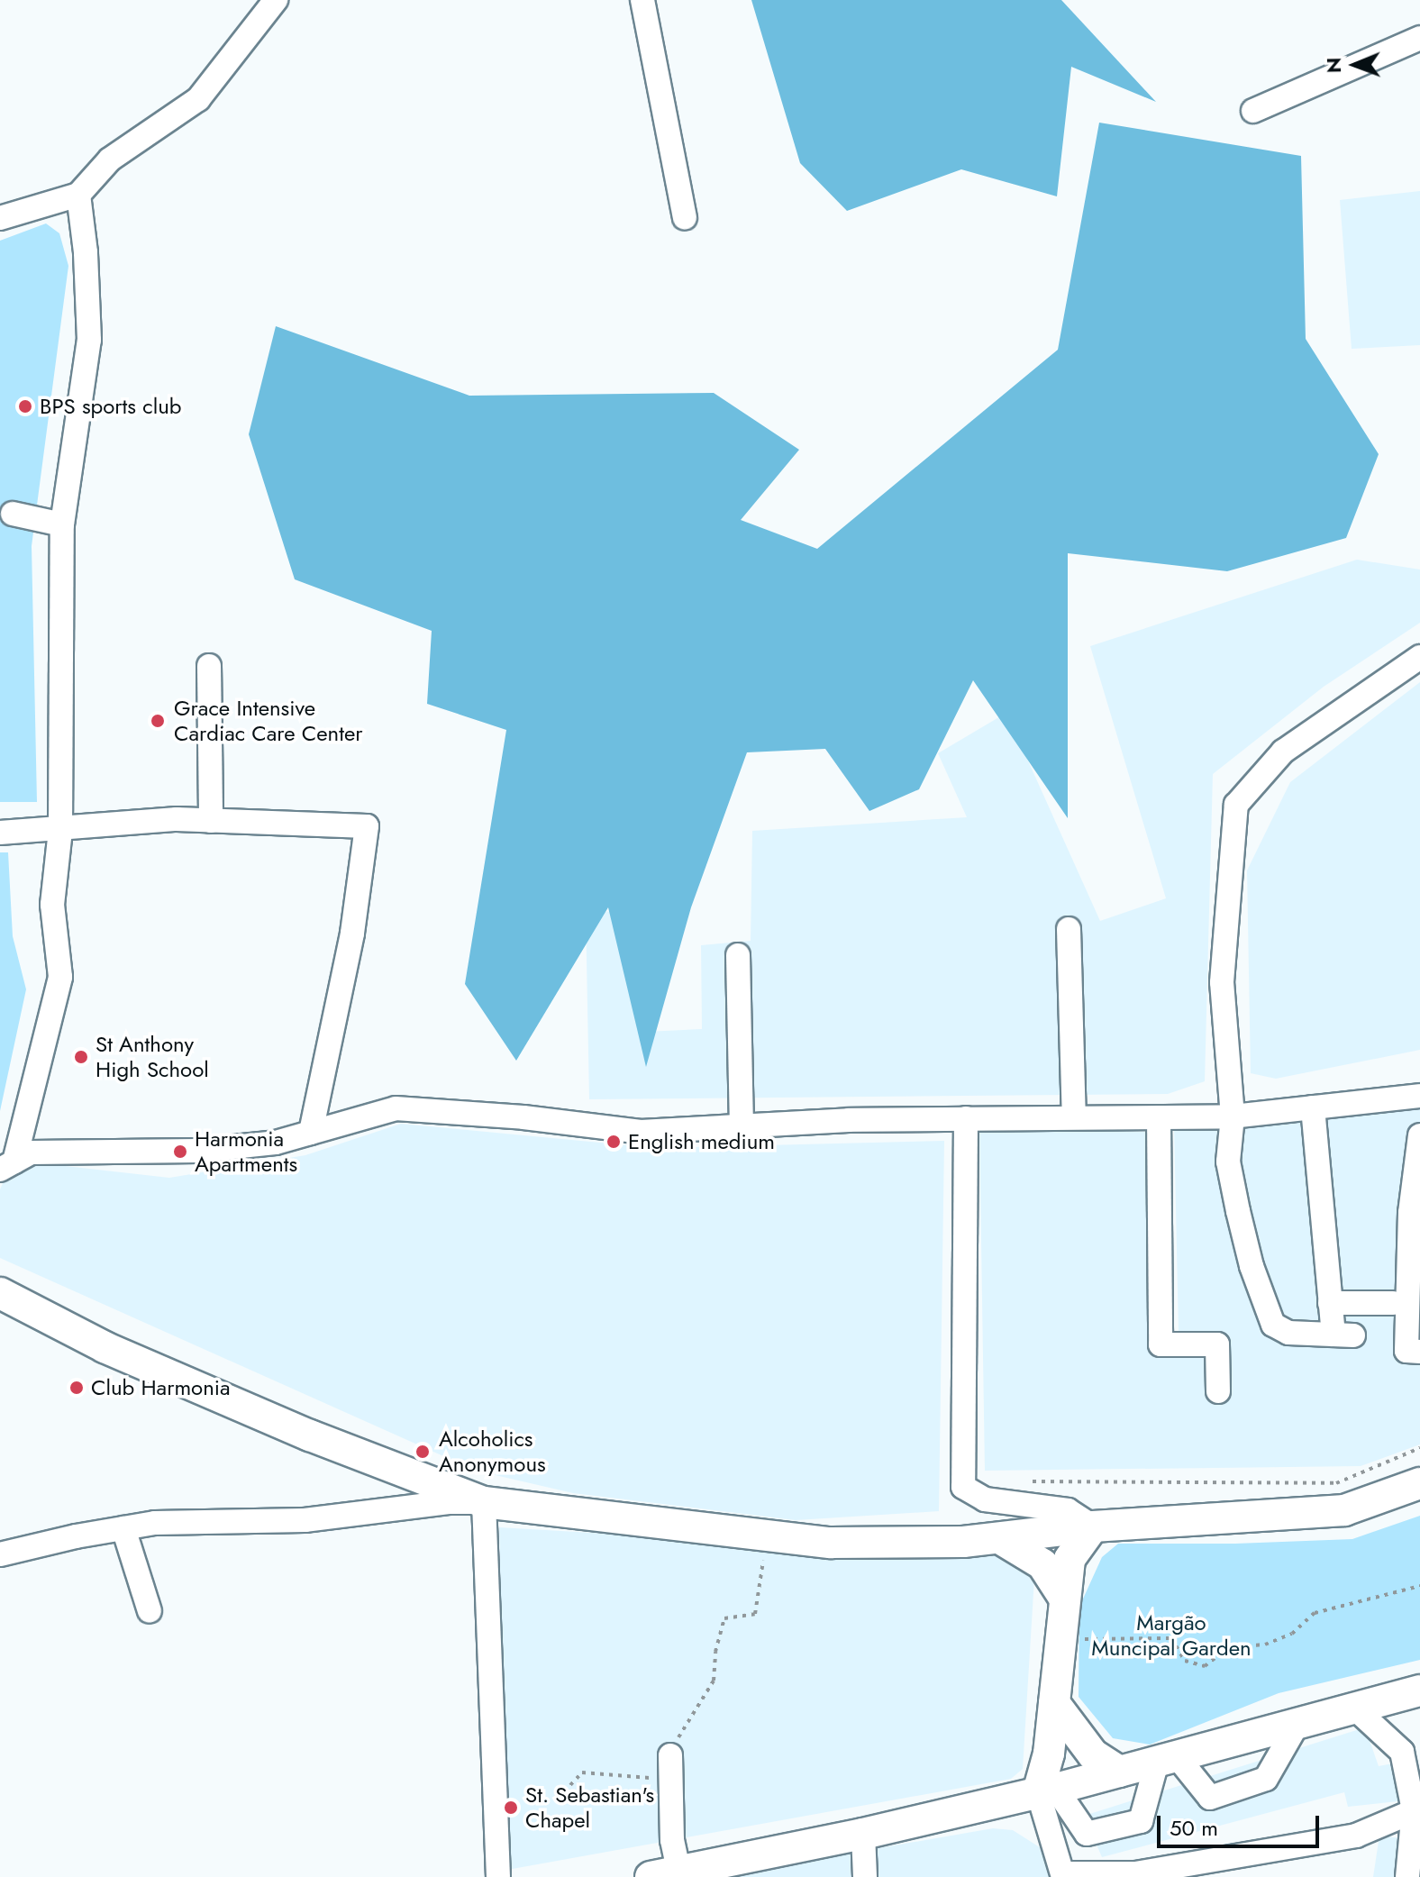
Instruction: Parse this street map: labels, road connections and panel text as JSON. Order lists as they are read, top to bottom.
{
  "parks": ["Margão Muncipal Garden"],
  "places": [
    "BPS sports club",
    "Grace Intensive Cardiac Care Center",
    "St Anthony High School",
    "English medium",
    "Harmonia Apartments",
    "Club Harmonia",
    "Alcoholics Anonymous",
    "St. Sebastian's Chapel"
  ],
  "scale_bar": "50 m",
  "north": "left"
}
